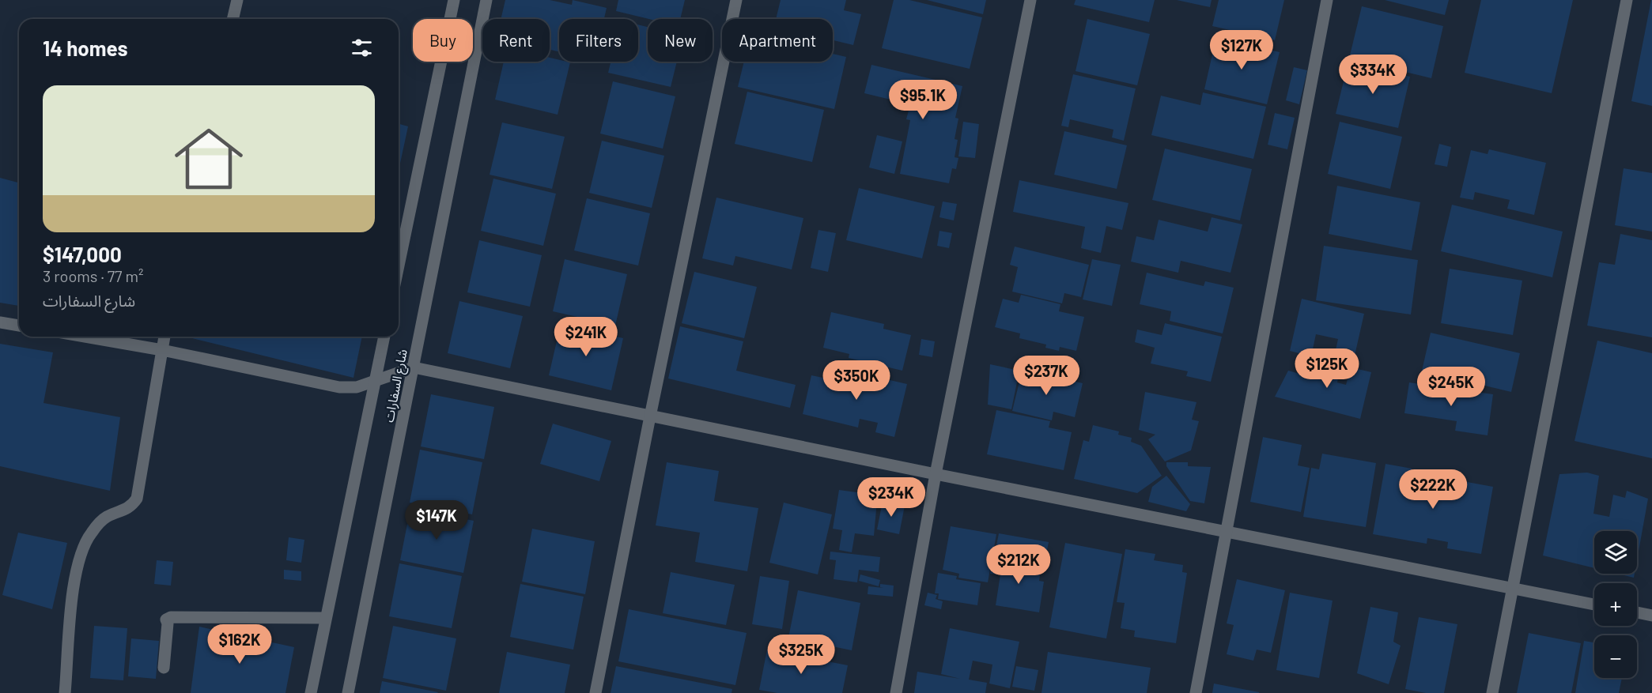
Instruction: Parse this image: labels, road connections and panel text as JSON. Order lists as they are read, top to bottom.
{
  "streets": {
    "street": ["شارع السفارات"]
  },
  "page": {
    "chip": [
      "Buy",
      "Rent",
      "Filters",
      "New",
      "Apartment"
    ],
    "heading": "14 homes",
    "price": [
      "$127K",
      "$334K",
      "$95.1K",
      "$241K",
      "$125K",
      "$237K",
      "$350K",
      "$245K",
      "$222K",
      "$234K",
      "$147K",
      "$212K",
      "$162K",
      "$325K"
    ],
    "list": [
      {
        "name": "$147,000",
        "note": "3 rooms · 77 m² · شارع السفارات"
      }
    ],
    "map_buttons": ["+", "−"]
  }
}
